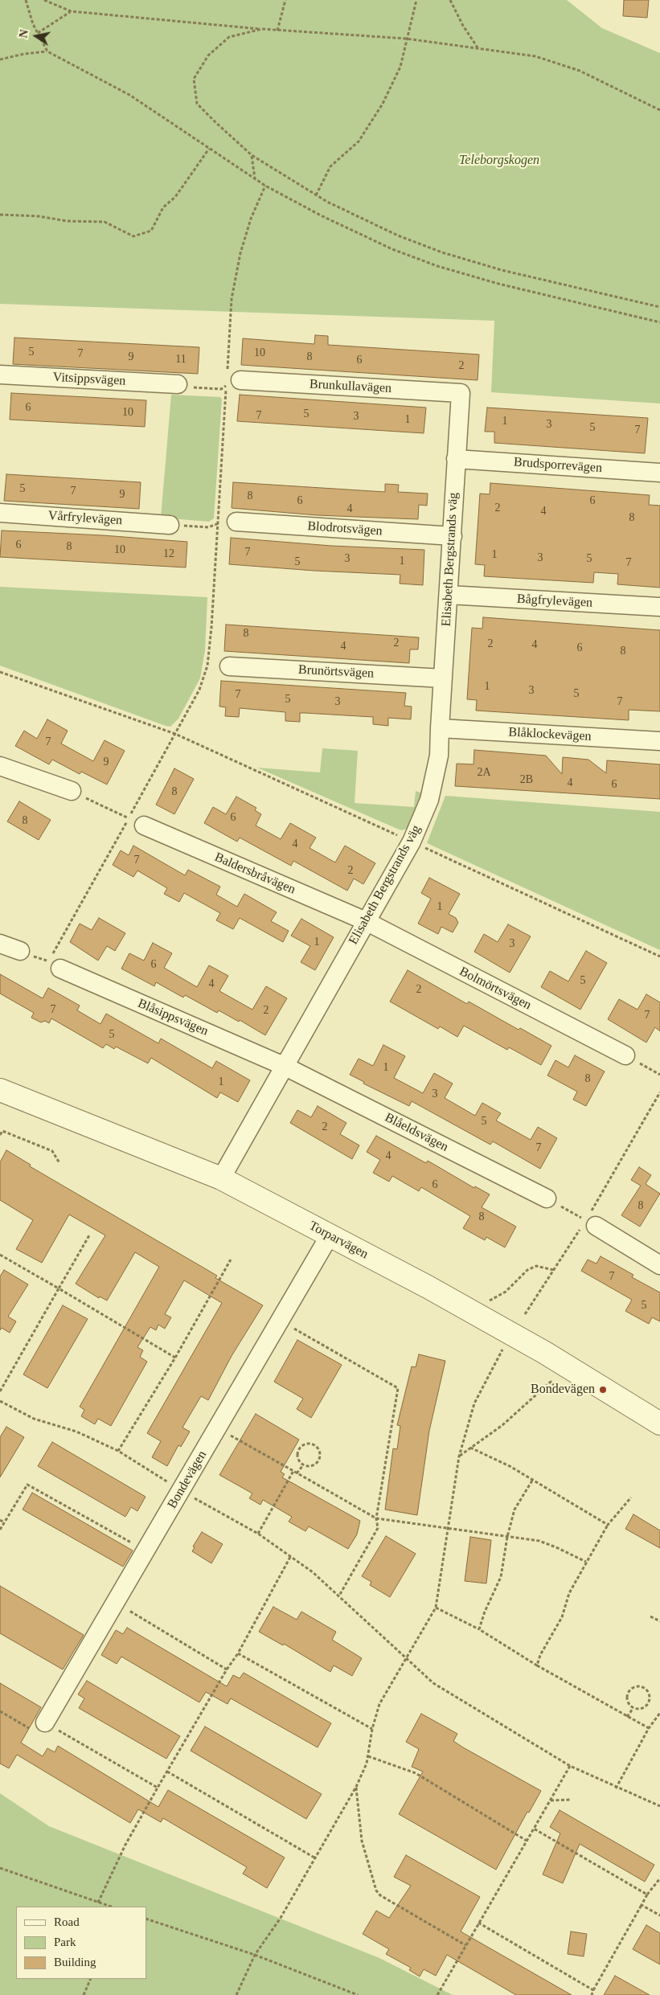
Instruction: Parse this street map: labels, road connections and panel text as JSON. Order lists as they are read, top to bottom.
{
  "streets": {
    "street": [
      "Vitsippsvägen",
      "Brunkullavägen",
      "Brudsporrevägen",
      "Vårfrylevägen",
      "Blodrotsvägen",
      "Elisabeth Bergstrands väg",
      "Bågfrylevägen",
      "Brunörtsvägen",
      "Blåklockevägen",
      "Baldersbråvägen",
      "Bolmörtsvägen",
      "Blåsippsvägen",
      "Blåeldsvägen",
      "Torparvägen",
      "Bondevägen"
    ]
  },
  "crossings": [
    ["Brunkullavägen", "Elisabeth Bergstrands väg"],
    ["Brudsporrevägen", "Elisabeth Bergstrands väg"],
    ["Blodrotsvägen", "Elisabeth Bergstrands väg"],
    ["Elisabeth Bergstrands väg", "Bågfrylevägen"],
    ["Elisabeth Bergstrands väg", "Brunörtsvägen"],
    ["Elisabeth Bergstrands väg", "Blåklockevägen"],
    ["Elisabeth Bergstrands väg", "Baldersbråvägen"],
    ["Elisabeth Bergstrands väg", "Bolmörtsvägen"],
    ["Elisabeth Bergstrands väg", "Blåsippsvägen"],
    ["Elisabeth Bergstrands väg", "Blåeldsvägen"],
    ["Elisabeth Bergstrands väg", "Torparvägen"],
    ["Baldersbråvägen", "Bolmörtsvägen"],
    ["Blåsippsvägen", "Blåeldsvägen"],
    ["Torparvägen", "Bondevägen"]
  ],
  "parks": ["Teleborgskogen"],
  "places": ["Bondevägen"],
  "house_numbers": [
    "5",
    "10",
    "7",
    "9",
    "8",
    "11",
    "6",
    "2",
    "6",
    "10",
    "5",
    "7",
    "3",
    "1",
    "1",
    "3",
    "5",
    "7",
    "5",
    "7",
    "9",
    "8",
    "6",
    "6",
    "2",
    "4",
    "4",
    "8",
    "6",
    "8",
    "10",
    "7",
    "12",
    "1",
    "3",
    "3",
    "5",
    "1",
    "5",
    "7",
    "8",
    "2",
    "2",
    "4",
    "4",
    "6",
    "8",
    "1",
    "3",
    "5",
    "7",
    "5",
    "3",
    "7",
    "7",
    "9",
    "2A",
    "2B",
    "4",
    "6",
    "8",
    "6",
    "8",
    "4",
    "7",
    "2",
    "1",
    "1",
    "3",
    "6",
    "5",
    "4",
    "2",
    "7",
    "2",
    "7",
    "5",
    "1",
    "8",
    "1",
    "3",
    "5",
    "2",
    "7",
    "4",
    "6",
    "8",
    "8",
    "7",
    "5"
  ],
  "legend": ["Road", "Park", "Building"],
  "north": "left"
}
